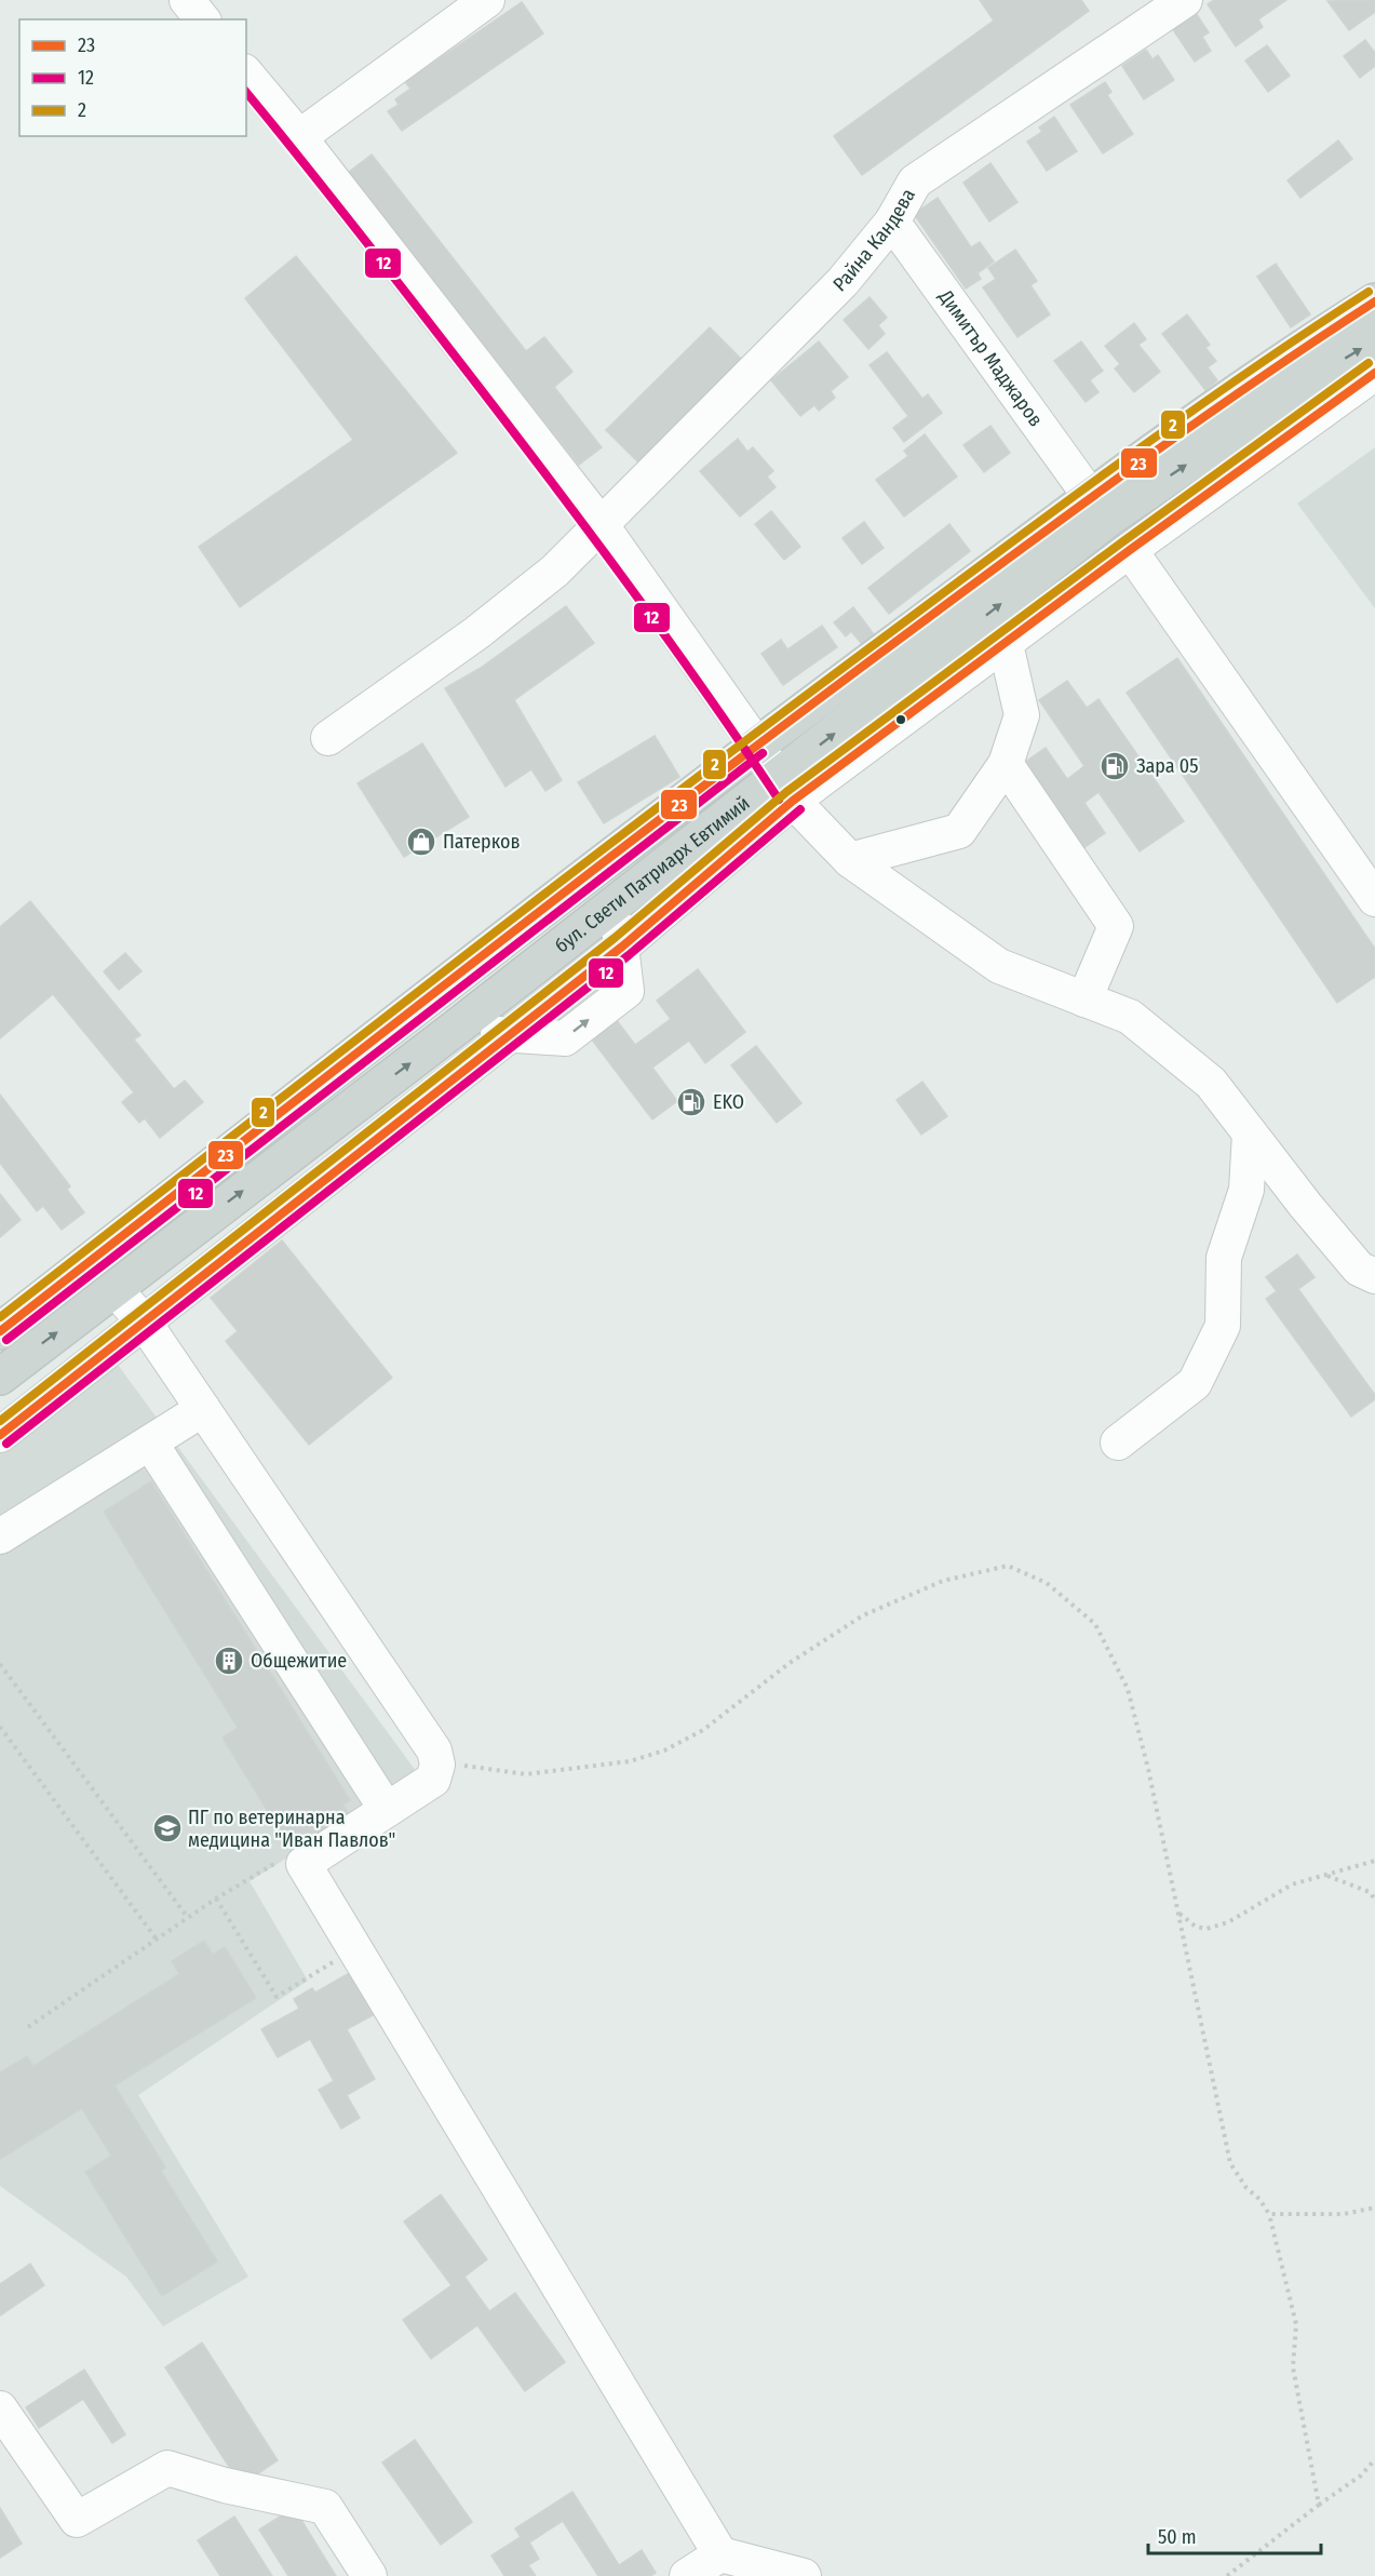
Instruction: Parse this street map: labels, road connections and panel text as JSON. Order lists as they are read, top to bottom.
{
  "streets": {
    "main road": ["бул. Свети Патриарх Евтимий"],
    "street": ["Райна Кандева", "Димитър Маджаров"]
  },
  "crossings": [
    ["Райна Кандева", "Димитър Маджаров"],
    ["Димитър Маджаров", "бул. Свети Патриарх Евтимий"]
  ],
  "places": {
    "fuel station": ["Зара 05", "EKO"],
    "shop": ["Патерков"],
    "building": ["Общежитие"],
    "school or university": ["ПГ по ветеринарна медицина \"Иван Павлов\""]
  },
  "lines": ["transit line 12", "transit line 2", "transit line 23"],
  "legend": ["23", "12", "2"],
  "scale_bar": "50 m"
}
